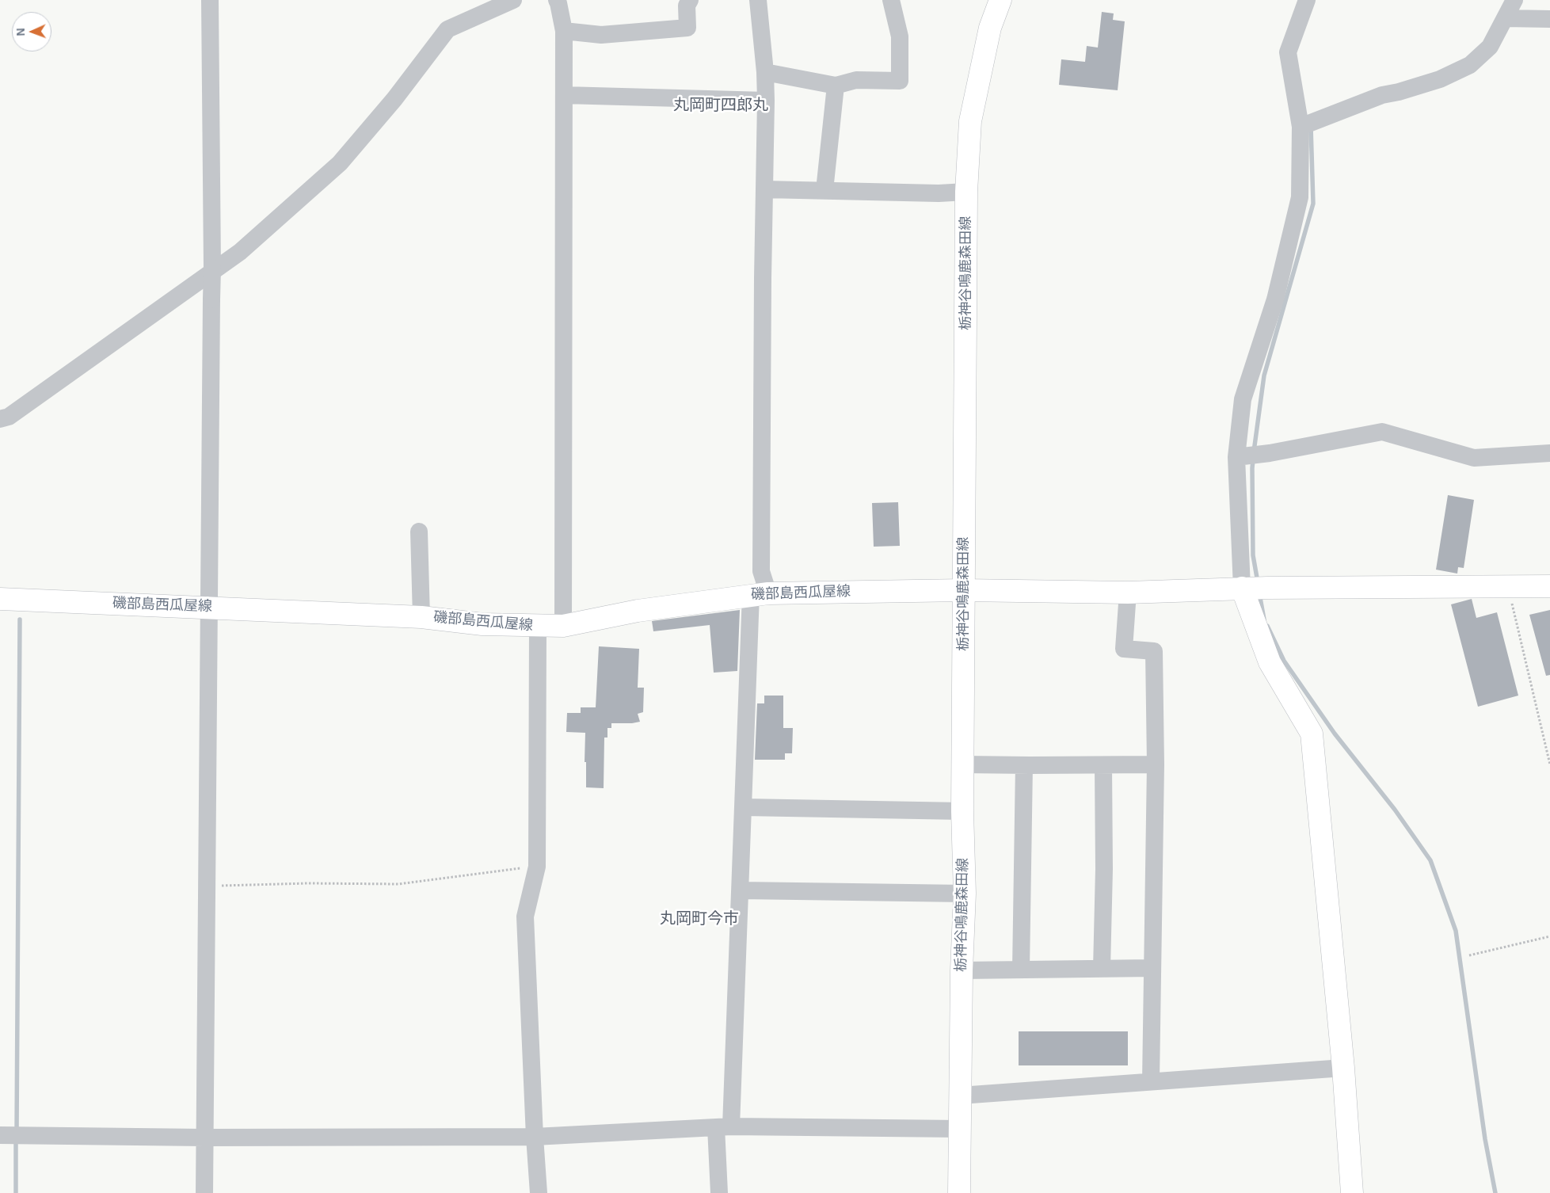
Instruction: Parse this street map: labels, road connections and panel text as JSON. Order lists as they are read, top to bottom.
{
  "streets": {
    "main road": ["栃神谷鳴鹿森田線", "磯部島西瓜屋線"]
  },
  "crossings": [
    ["栃神谷鳴鹿森田線", "磯部島西瓜屋線"]
  ],
  "districts": ["丸岡町四郎丸", "丸岡町今市"],
  "north": "left"
}
